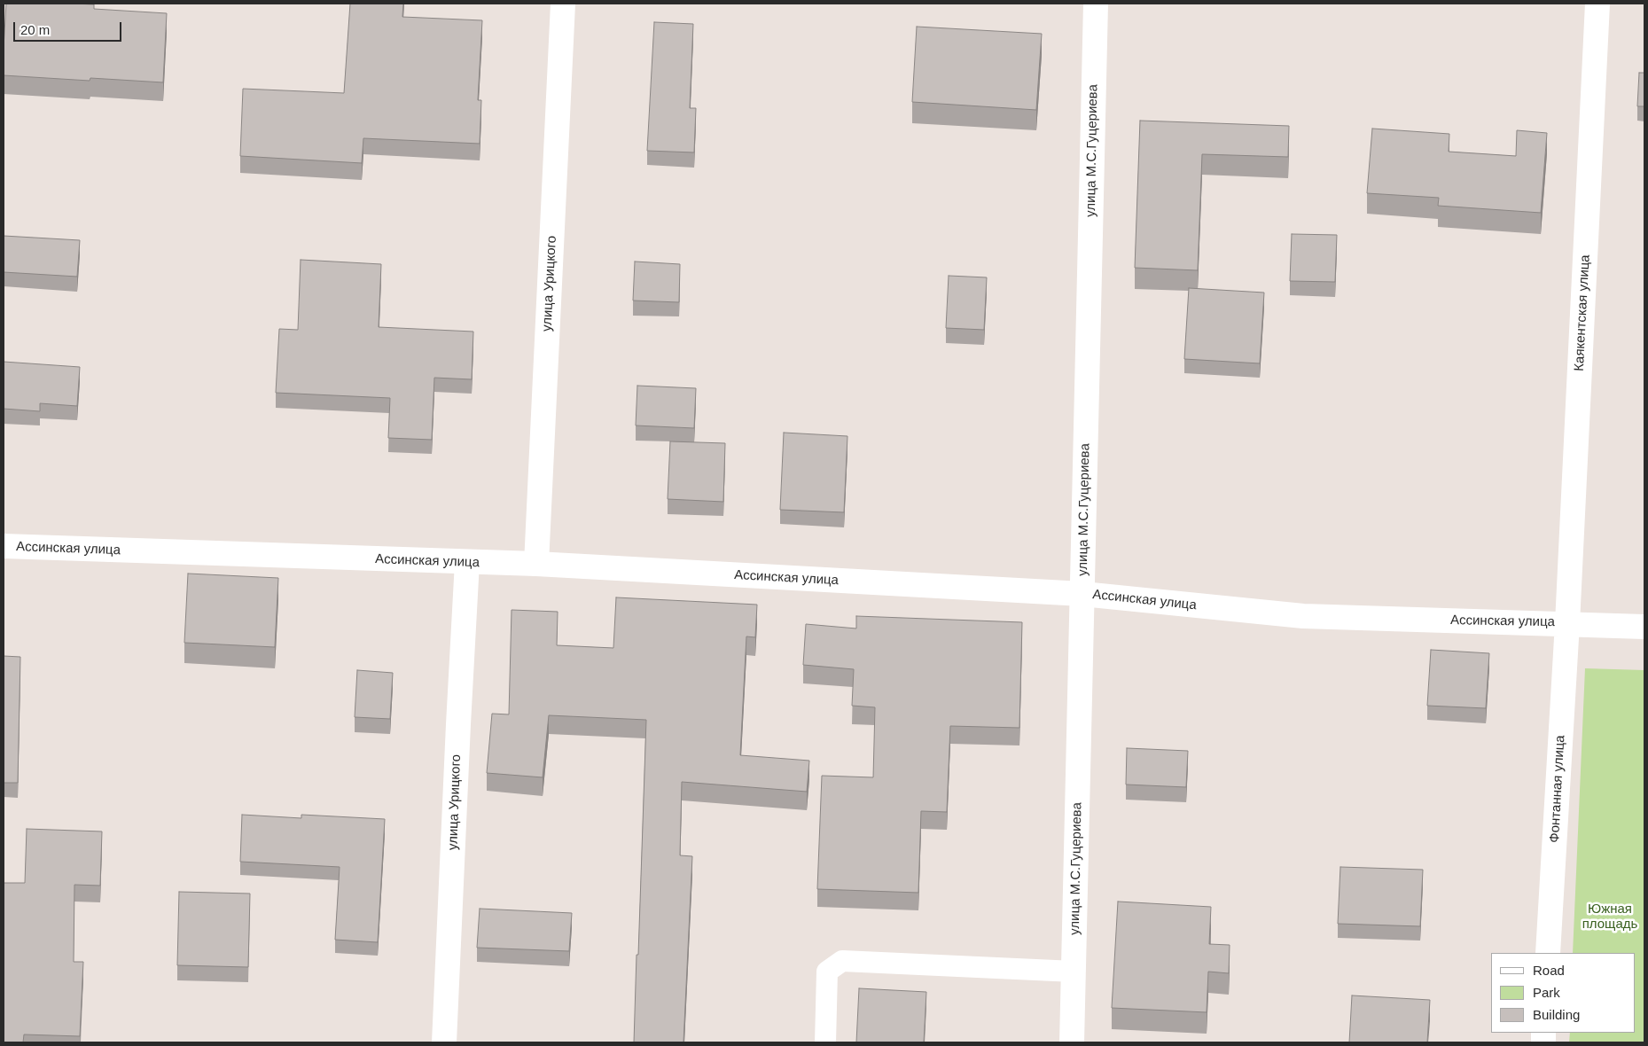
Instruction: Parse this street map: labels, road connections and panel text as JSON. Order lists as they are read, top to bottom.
{
  "streets": {
    "street": [
      "улица М.С.Гуцериева",
      "улица Урицкого",
      "Каякентская улица",
      "Ассинская улица",
      "Фонтанная улица"
    ]
  },
  "crossings": [
    ["улица М.С.Гуцериева", "Ассинская улица"],
    ["улица Урицкого", "Ассинская улица"],
    ["Каякентская улица", "Ассинская улица"],
    ["Каякентская улица", "Фонтанная улица"],
    ["Ассинская улица", "Фонтанная улица"]
  ],
  "parks": ["Южная площадь"],
  "legend": ["Road", "Park", "Building"],
  "scale_bar": "20 m"
}
